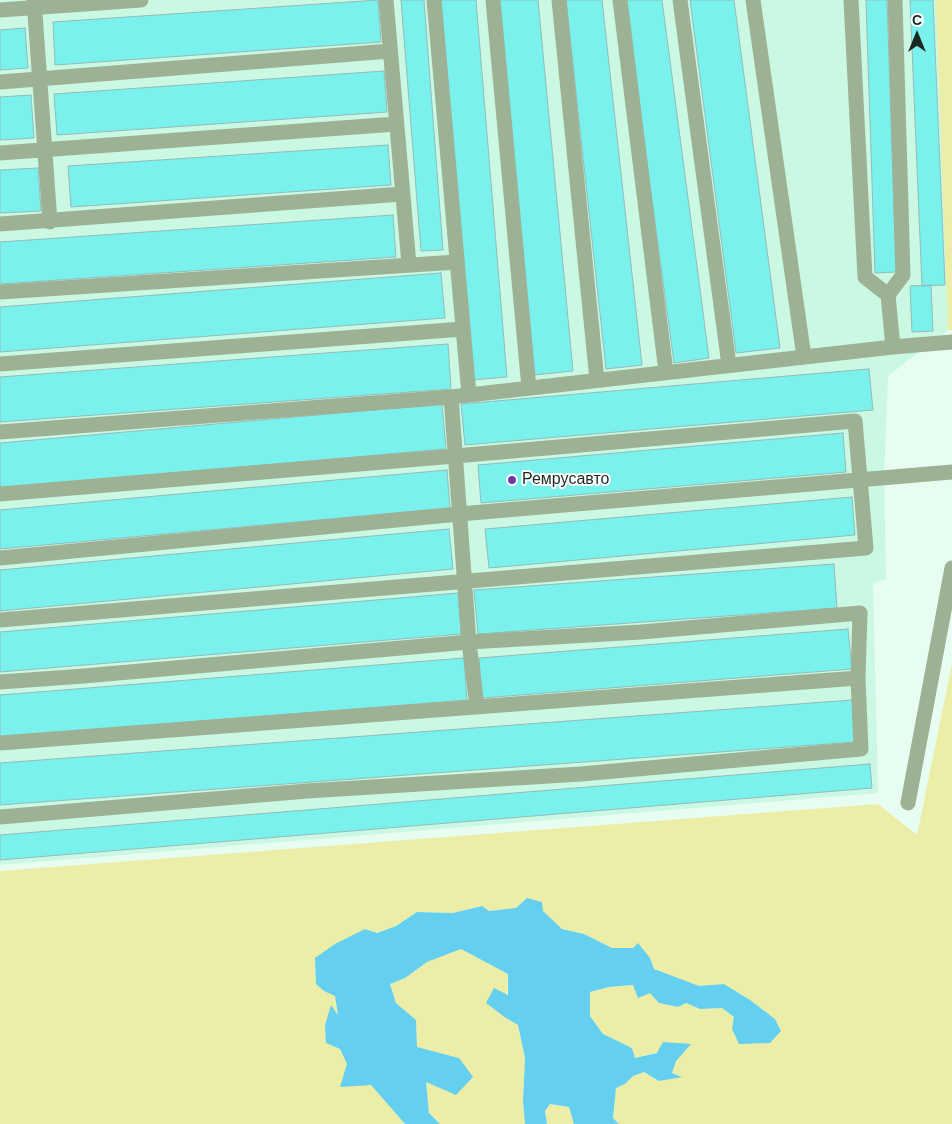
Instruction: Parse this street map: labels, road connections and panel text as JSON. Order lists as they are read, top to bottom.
{
  "places": ["Ремрусавто"],
  "north": "top"
}
